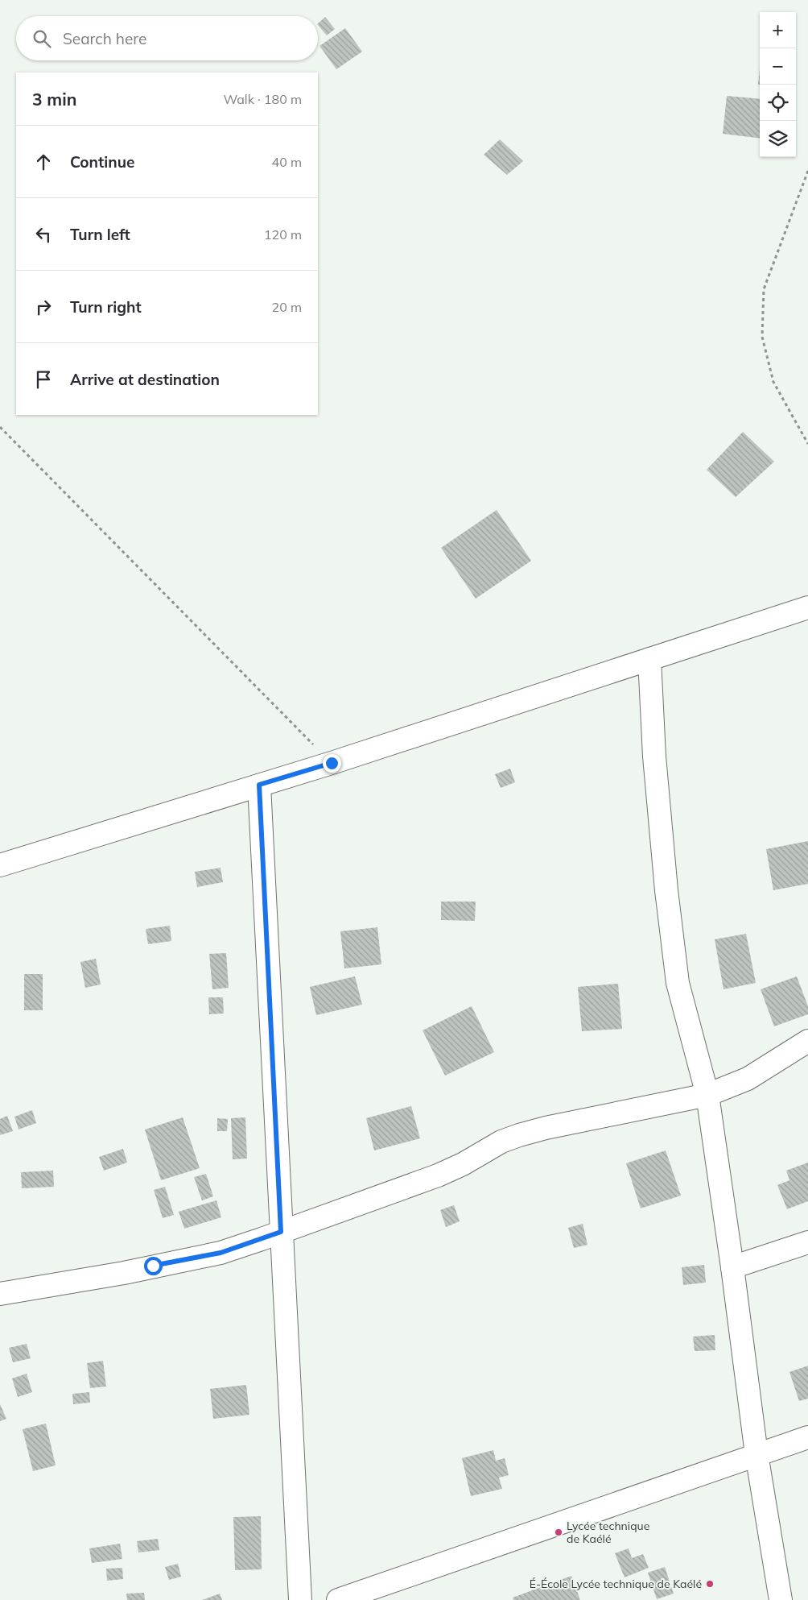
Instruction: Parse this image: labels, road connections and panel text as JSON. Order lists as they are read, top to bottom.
{
  "places": ["Lycée technique de Kaélé", "É-École Lycée technique de Kaélé"],
  "page": {
    "map_buttons": ["+", "−"],
    "search": "Search here",
    "heading": ["3 min", "Walk · 180 m"],
    "list": [
      ["Continue", "40 m"],
      ["Turn left", "120 m"],
      ["Turn right", "20 m"],
      "Arrive at destination"
    ]
  }
}
